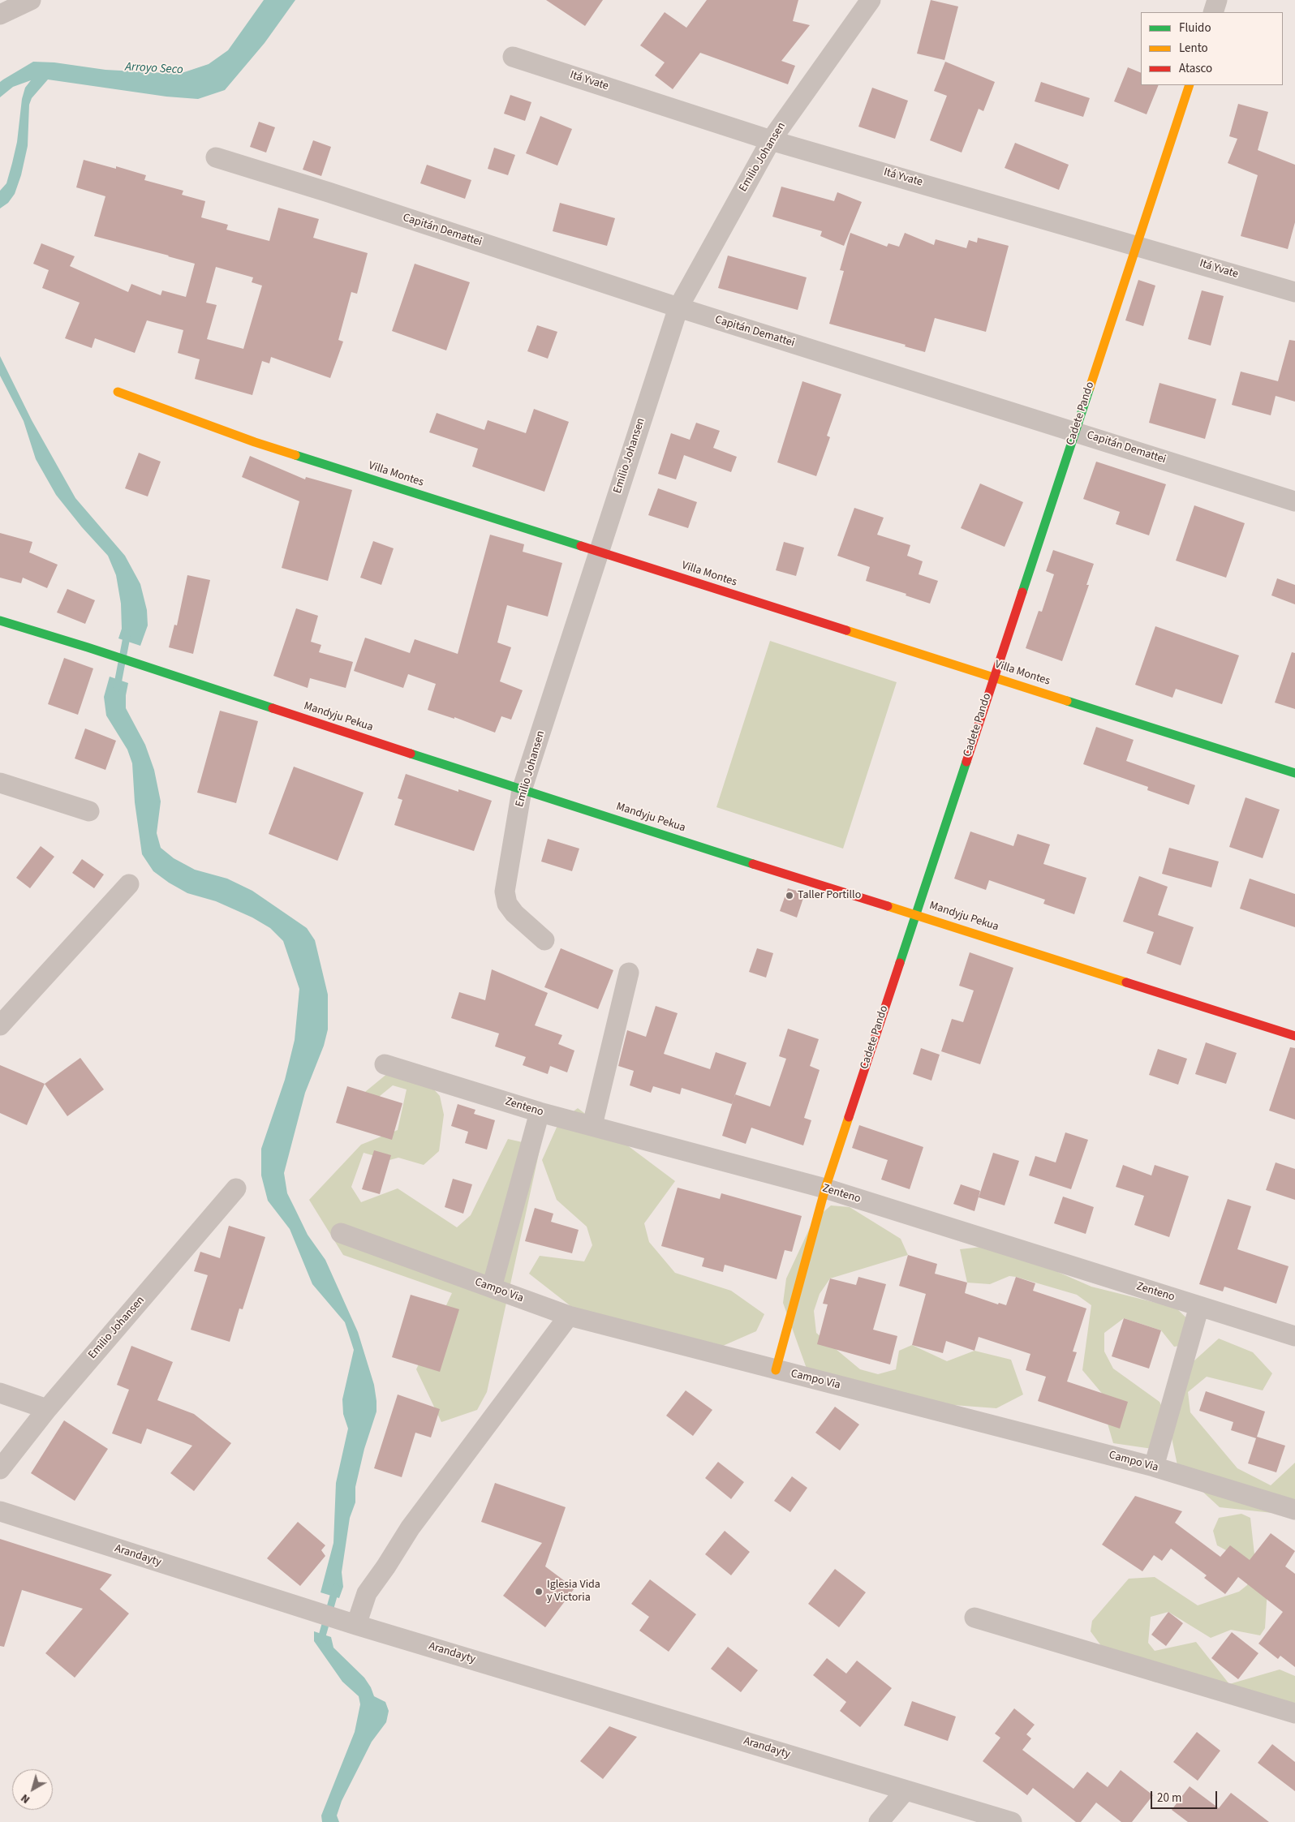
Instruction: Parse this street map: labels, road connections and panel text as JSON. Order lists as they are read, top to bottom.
{
  "streets": {
    "street": [
      "Itá Yvate",
      "Emilio Johansen",
      "Capitán Demattei",
      "Cadete Pando",
      "Villa Montes",
      "Mandyju Pekua",
      "Zenteno",
      "Campo Via",
      "Arandayty"
    ]
  },
  "crossings": [
    ["Itá Yvate", "Emilio Johansen"],
    ["Itá Yvate", "Cadete Pando"],
    ["Emilio Johansen", "Capitán Demattei"],
    ["Emilio Johansen", "Villa Montes"],
    ["Emilio Johansen", "Mandyju Pekua"],
    ["Capitán Demattei", "Cadete Pando"],
    ["Cadete Pando", "Villa Montes"],
    ["Cadete Pando", "Mandyju Pekua"],
    ["Cadete Pando", "Zenteno"],
    ["Cadete Pando", "Campo Via"]
  ],
  "water": ["Arroyo Seco"],
  "places": ["Taller Portillo", "Iglesia Vida y Victoria"],
  "legend": ["Fluido", "Lento", "Atasco"],
  "scale_bar": "20 m",
  "north": "bottom left"
}
